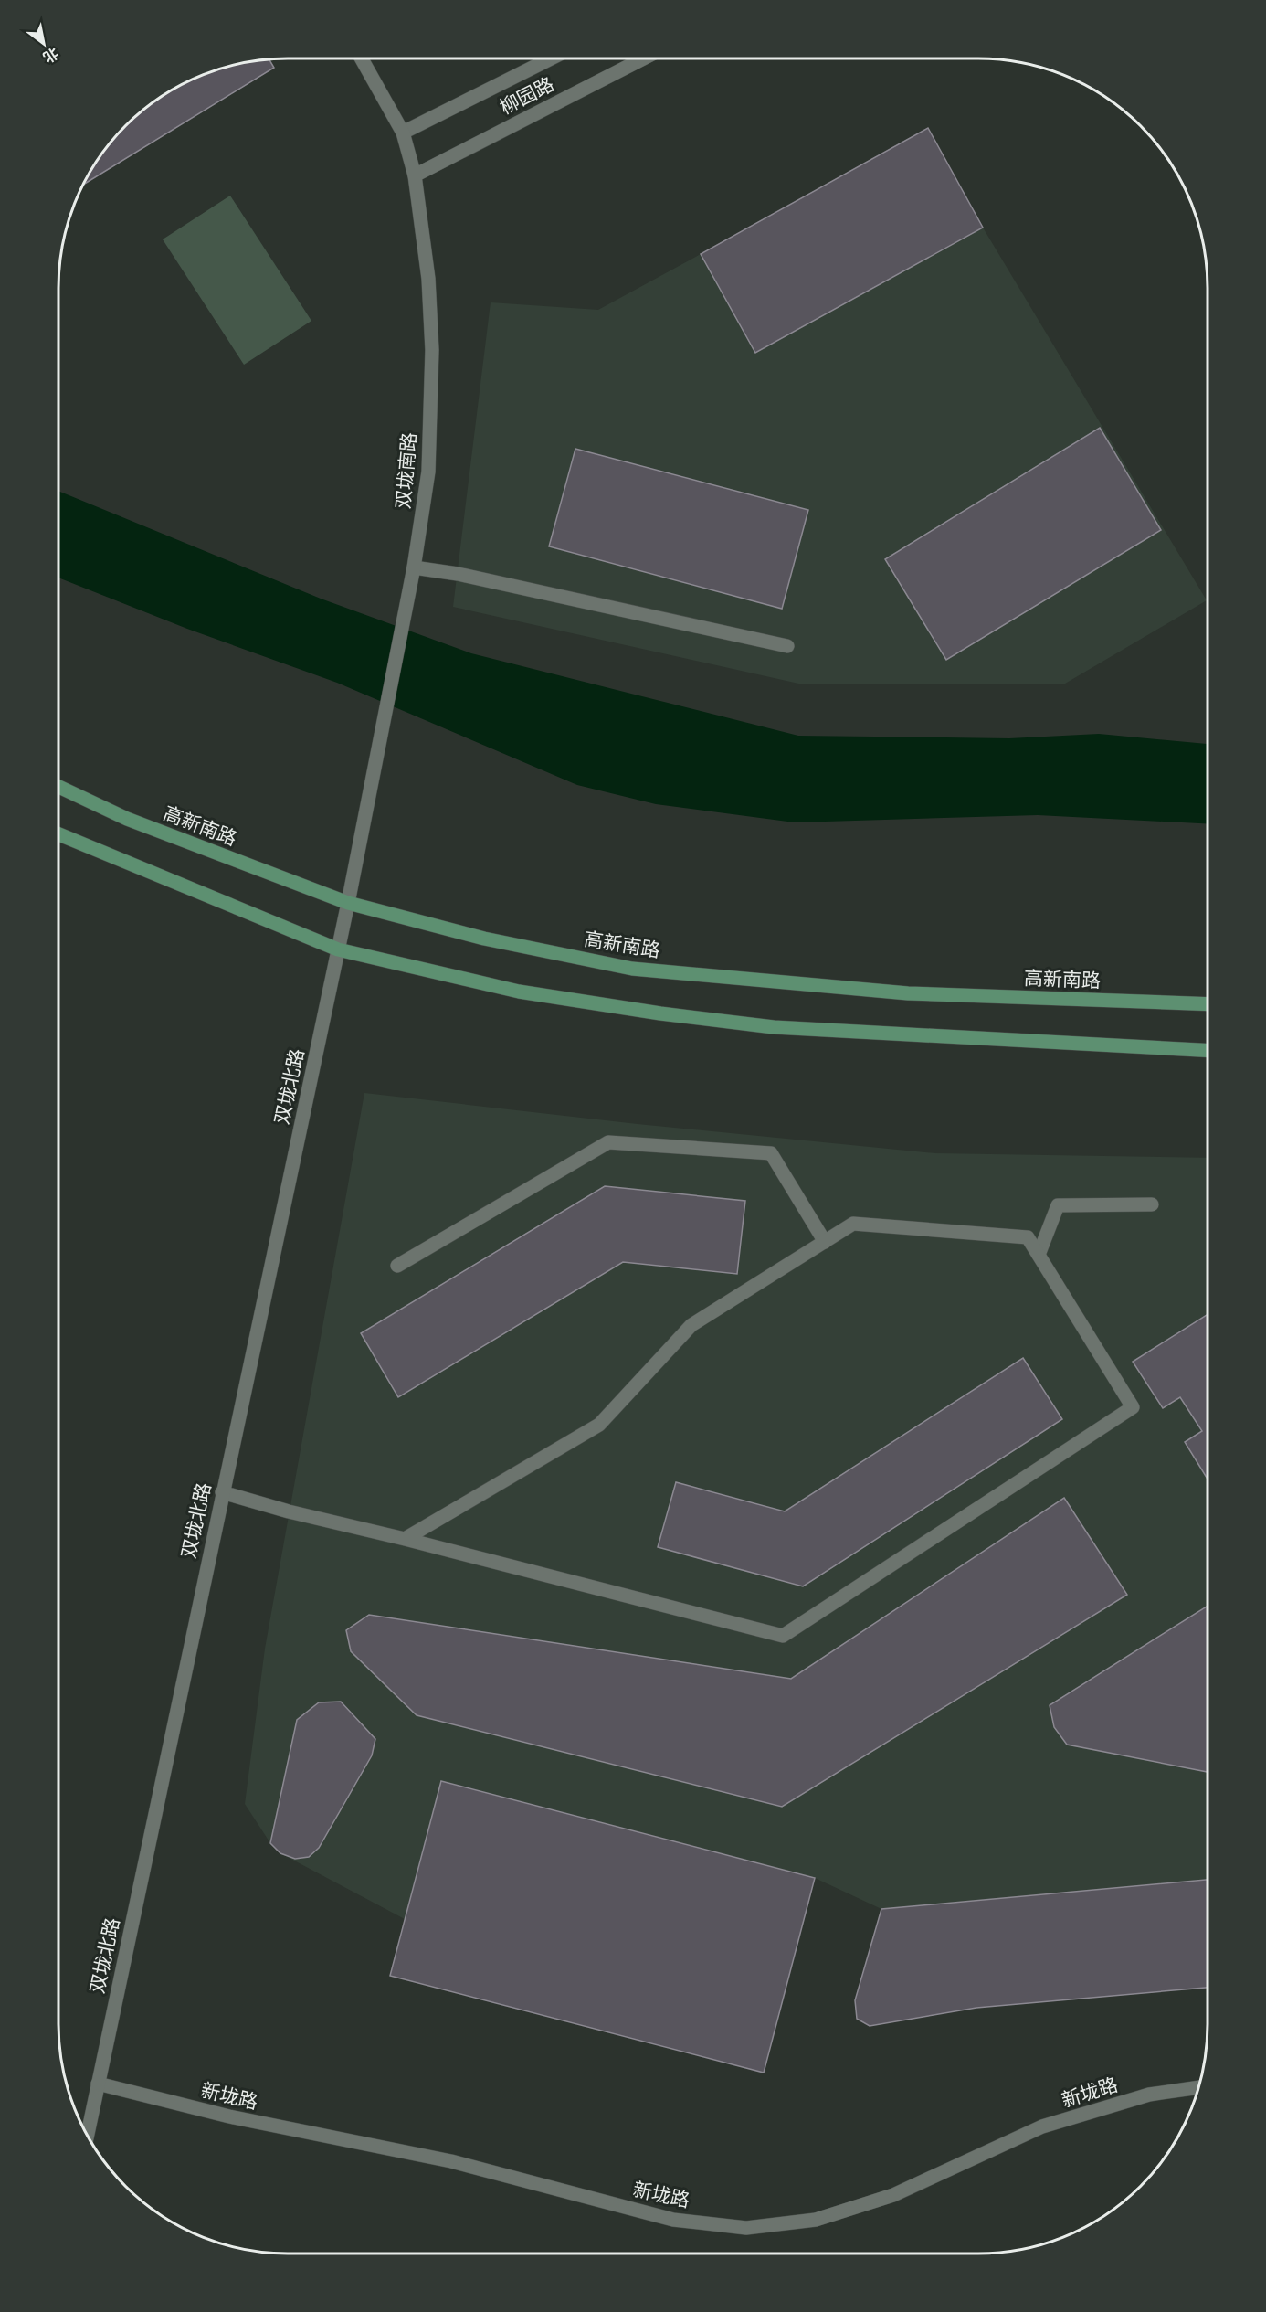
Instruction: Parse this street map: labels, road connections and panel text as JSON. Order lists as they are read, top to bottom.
{
  "streets": {
    "main road": ["高新南路"],
    "street": [
      "柳园路",
      "双垅南路",
      "双垅北路",
      "新垅路"
    ]
  },
  "crossings": [
    ["柳园路", "双垅南路"],
    ["双垅南路", "高新南路"],
    ["双垅南路", "双垅北路"],
    ["高新南路", "双垅北路"],
    ["双垅北路", "新垅路"]
  ],
  "north": "bottom right"
}
